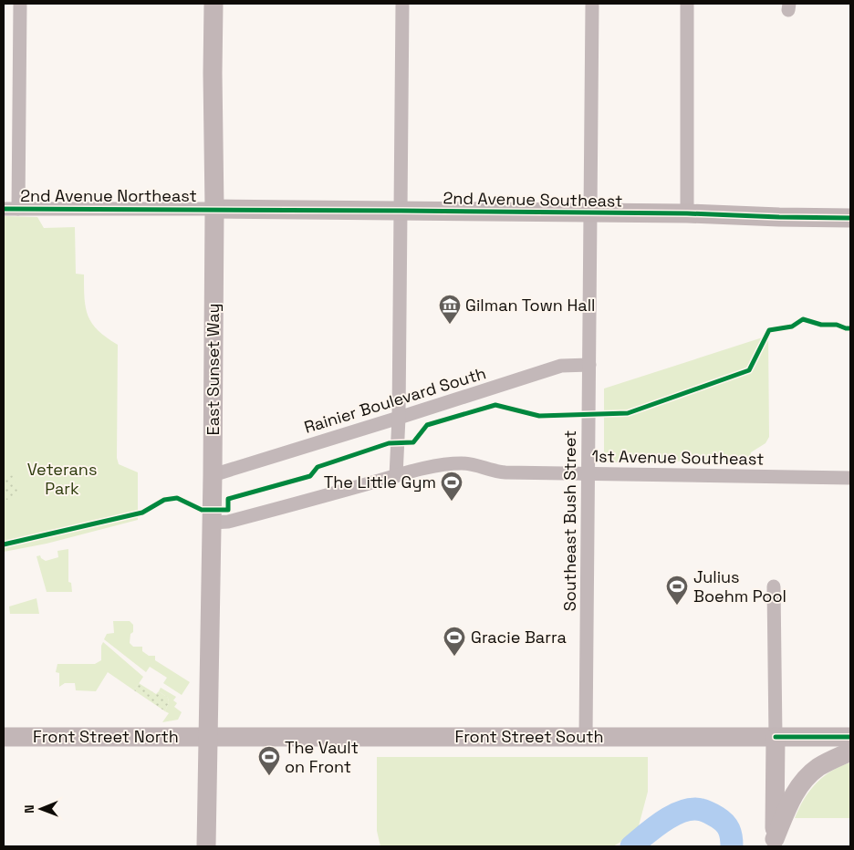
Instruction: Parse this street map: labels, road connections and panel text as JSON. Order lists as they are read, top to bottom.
{
  "streets": {
    "main road": [
      "2nd Avenue Southeast",
      "East Sunset Way",
      "Front Street North",
      "Front Street South"
    ],
    "street": [
      "2nd Avenue Northeast",
      "Rainier Boulevard South",
      "1st Avenue Southeast",
      "Southeast Bush Street"
    ]
  },
  "crossings": [
    ["2nd Avenue Northeast", "2nd Avenue Southeast"],
    ["2nd Avenue Northeast", "East Sunset Way"],
    ["2nd Avenue Southeast", "East Sunset Way"],
    ["2nd Avenue Southeast", "Southeast Bush Street"],
    ["East Sunset Way", "Rainier Boulevard South"],
    ["East Sunset Way", "1st Avenue Southeast"],
    ["East Sunset Way", "Front Street North"],
    ["East Sunset Way", "Front Street South"],
    ["Rainier Boulevard South", "Southeast Bush Street"],
    ["1st Avenue Southeast", "Southeast Bush Street"],
    ["Southeast Bush Street", "Front Street South"],
    ["Front Street North", "Front Street South"]
  ],
  "parks": ["Veterans Park"],
  "places": {
    "museum": ["Gilman Town Hall"],
    "sports": [
      "The Little Gym",
      "Julius Boehm Pool",
      "Gracie Barra",
      "The Vault on Front"
    ]
  },
  "north": "left"
}
